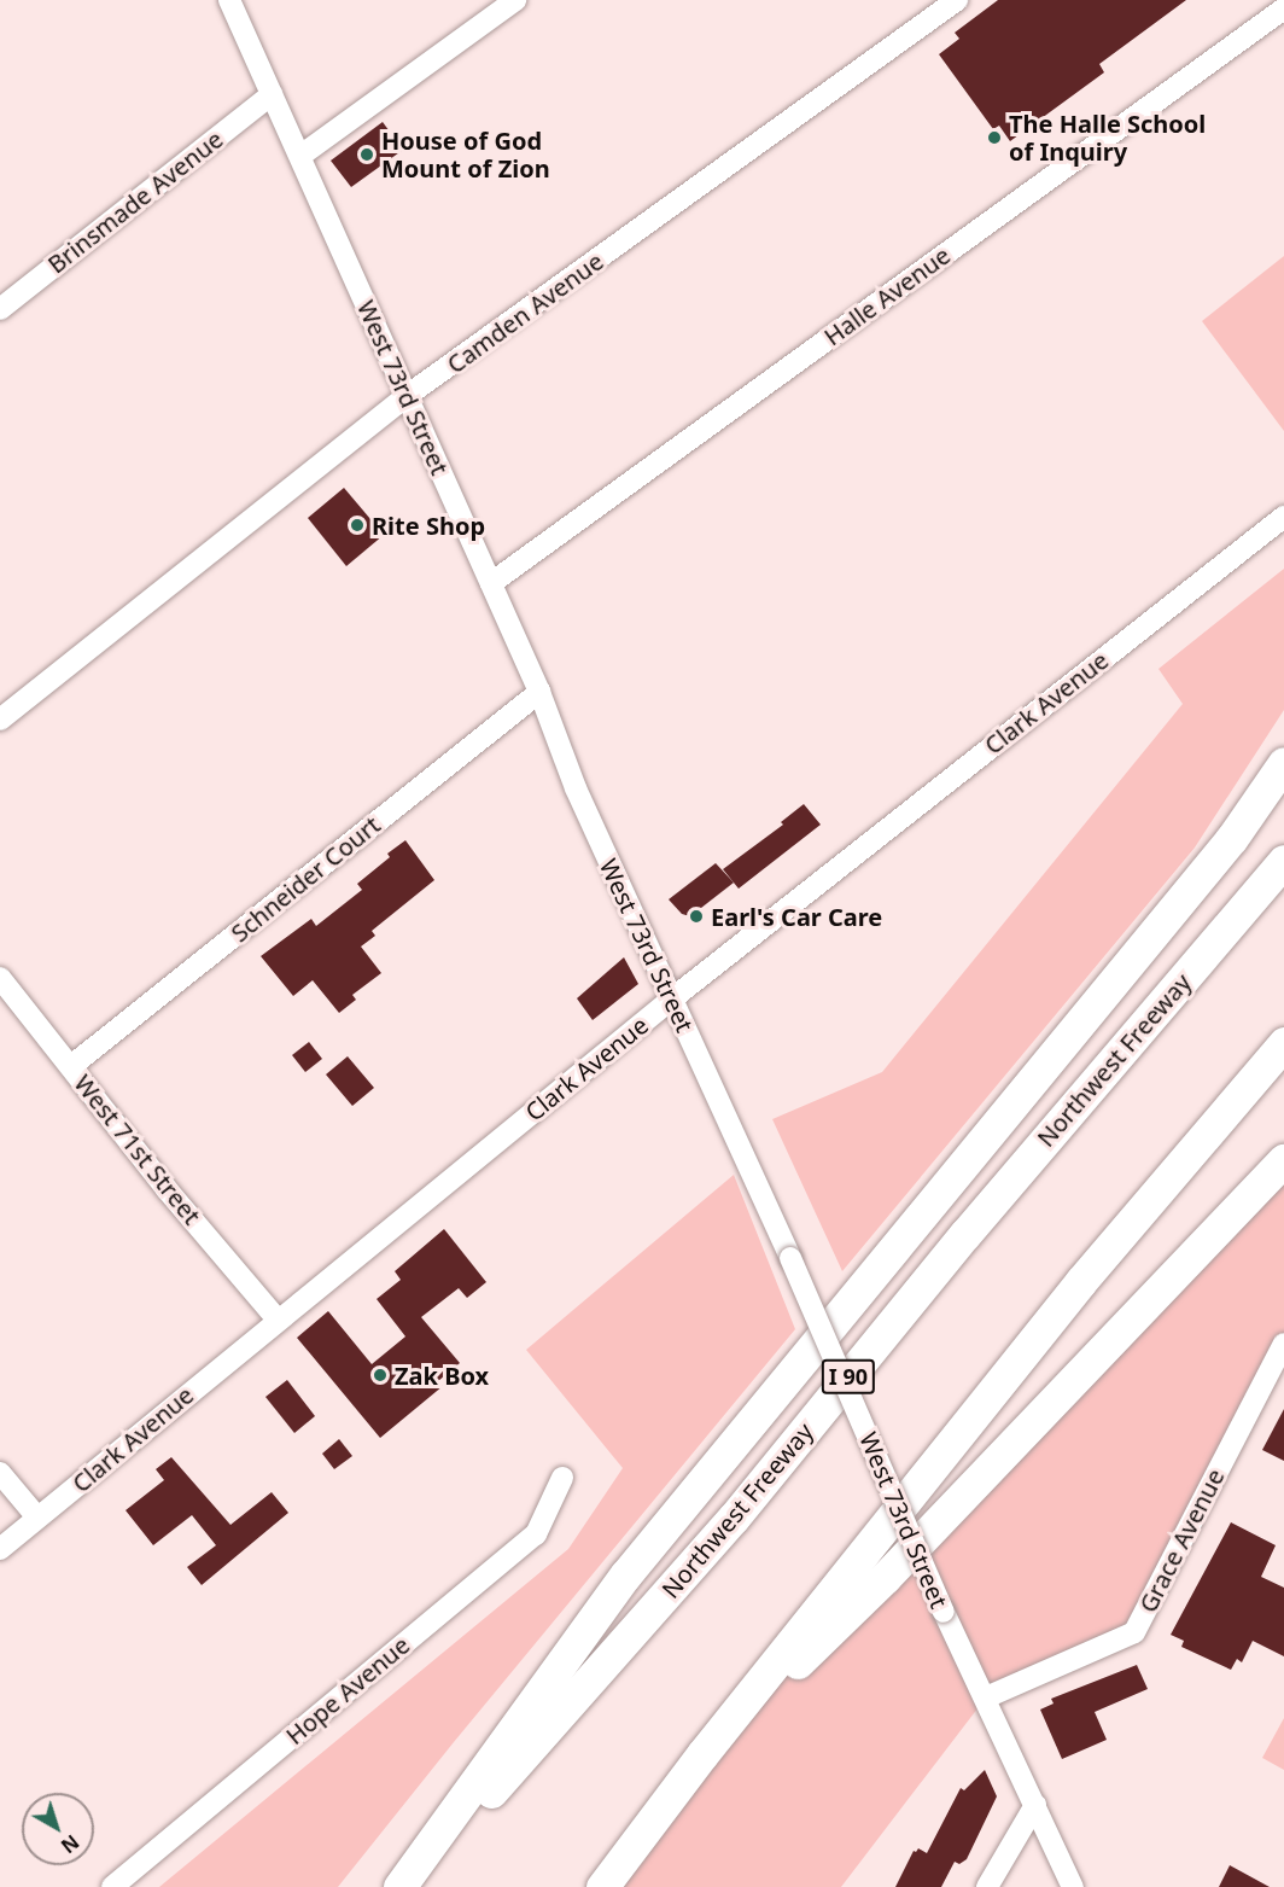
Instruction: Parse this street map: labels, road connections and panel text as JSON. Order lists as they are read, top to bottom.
{
  "streets": {
    "highway": ["Northwest Freeway", "I 90"],
    "street": [
      "Brinsmade Avenue",
      "Halle Avenue",
      "Camden Avenue",
      "West 73rd Street",
      "Clark Avenue",
      "Schneider Court",
      "West 71st Street",
      "Grace Avenue",
      "Hope Avenue"
    ]
  },
  "crossings": [
    ["Brinsmade Avenue", "West 73rd Street"],
    ["Halle Avenue", "West 73rd Street"],
    ["Camden Avenue", "West 73rd Street"],
    ["West 73rd Street", "Clark Avenue"],
    ["West 73rd Street", "Schneider Court"],
    ["West 73rd Street", "Grace Avenue"],
    ["Clark Avenue", "West 71st Street"],
    ["Schneider Court", "West 71st Street"]
  ],
  "places": [
    "The Halle School of Inquiry",
    "House of God Mount of Zion",
    "Rite Shop",
    "Earl's Car Care",
    "Zak Box"
  ],
  "north": "bottom right"
}
